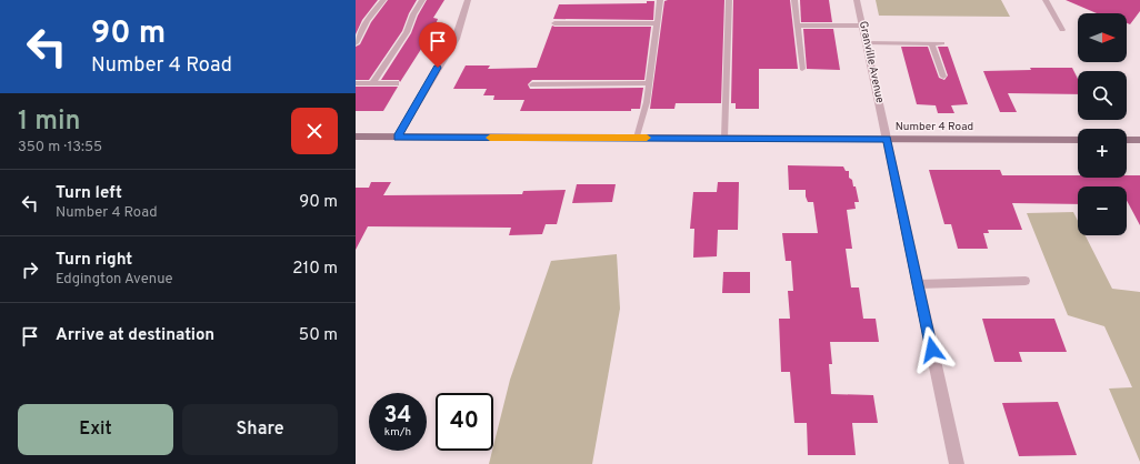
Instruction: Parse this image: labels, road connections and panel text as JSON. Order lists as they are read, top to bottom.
{
  "streets": {
    "main road": ["Number 4 Road"],
    "street": ["Granville Avenue"]
  },
  "crossings": [
    ["Granville Avenue", "Number 4 Road"]
  ],
  "north": "right",
  "page": {
    "turn": ["90 m", "Number 4 Road"],
    "map_buttons": ["+", "−"],
    "heading": ["1 min", "350 m · 13:55"],
    "list": [
      {
        "name": "Turn left",
        "note": "Number 4 Road",
        "value": "90 m"
      },
      {
        "name": "Turn right",
        "note": "Edgington Avenue",
        "value": "210 m"
      },
      {
        "name": "Arrive at destination",
        "value": "50 m"
      }
    ],
    "speed": "34 km/h",
    "limit": "40",
    "buttons": ["Exit", "Share"]
  }
}
